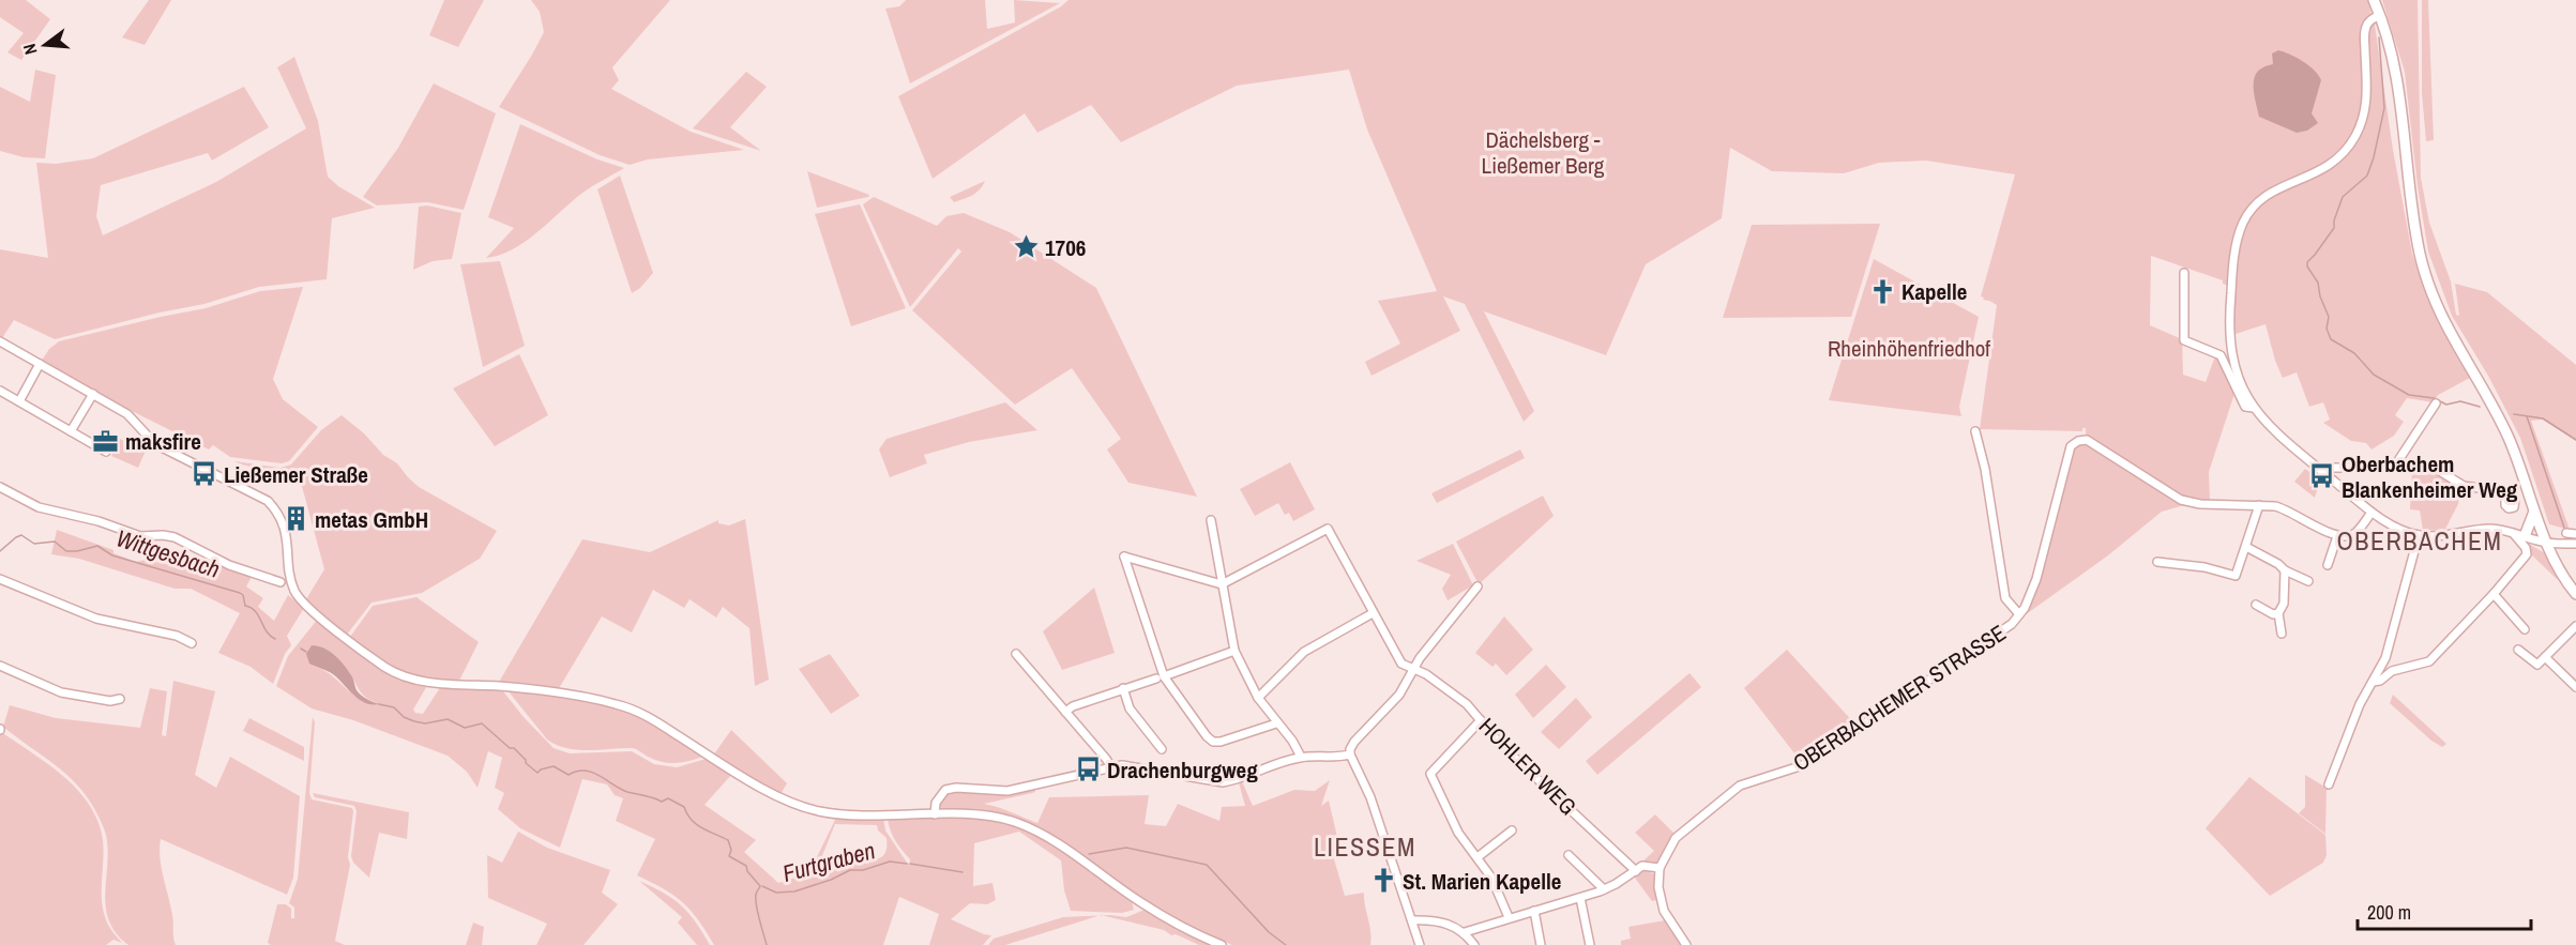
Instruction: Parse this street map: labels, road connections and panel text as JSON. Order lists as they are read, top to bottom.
{
  "streets": {
    "street": ["OBERBACHEMER STRASSE", "HOHLER WEG"]
  },
  "districts": ["OBERBACHEM", "LIESSEM"],
  "water": ["Wittgesbach", "Furtgraben"],
  "parks": ["Dächelsberg - Ließemer Berg", "Rheinhöhenfriedhof"],
  "places": {
    "place": ["1706"],
    "church": ["Kapelle", "St. Marien Kapelle"],
    "office": ["maksfire"],
    "bus stop": ["Ließemer Straße", "Oberbachem Blankenheimer Weg", "Drachenburgweg"],
    "building": ["metas GmbH"]
  },
  "scale_bar": "200 m",
  "north": "left"
}
